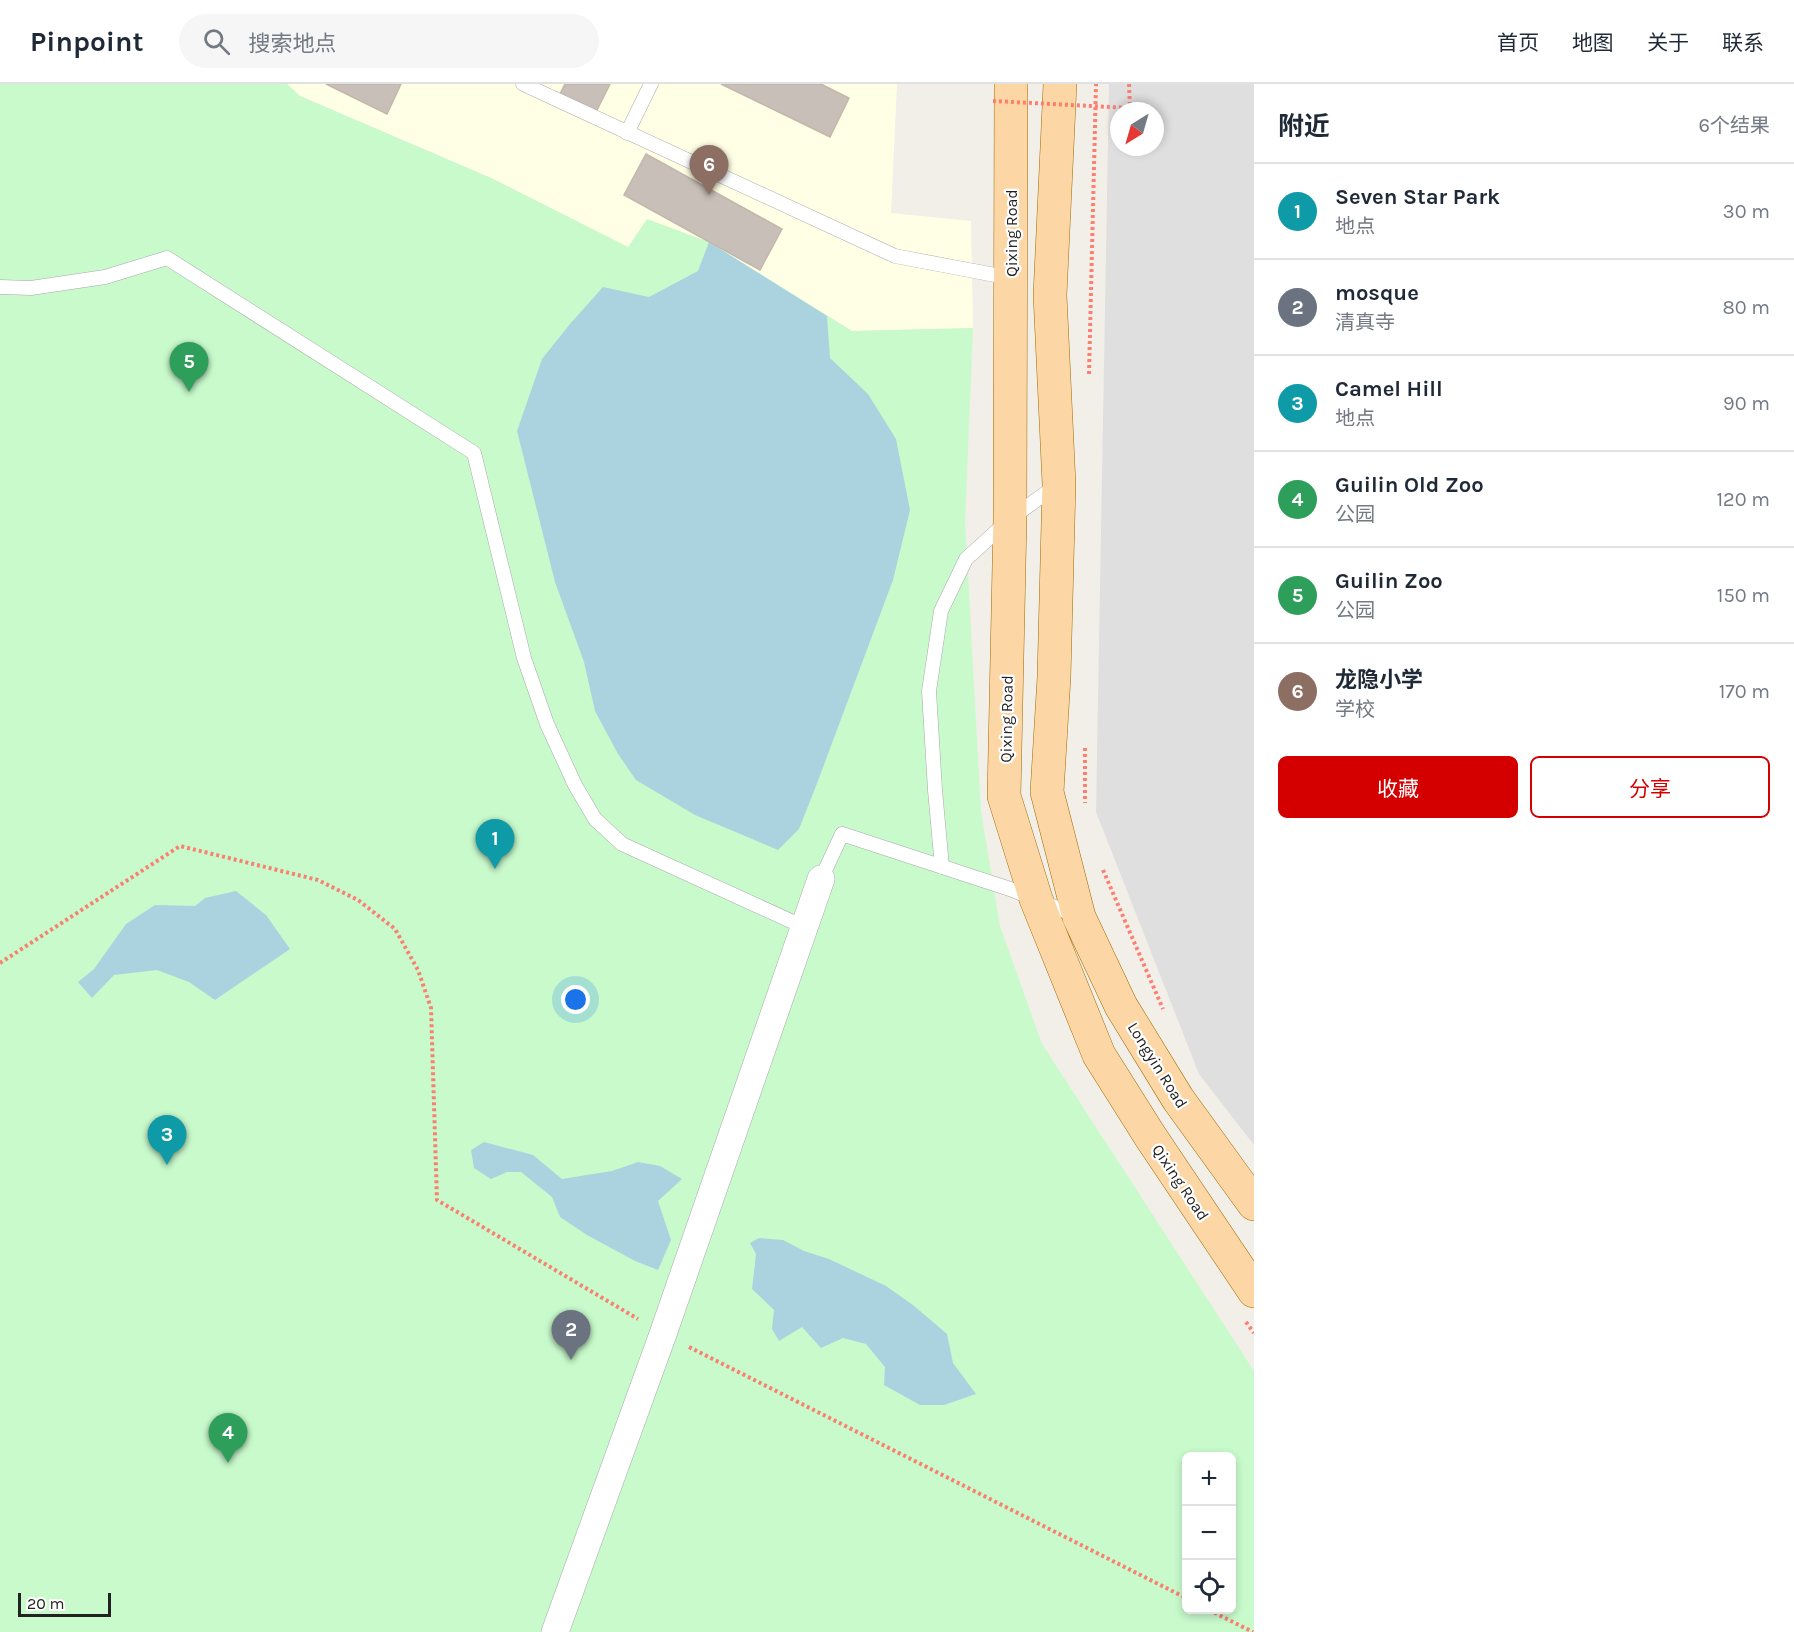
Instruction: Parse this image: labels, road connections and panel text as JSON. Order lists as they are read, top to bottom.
{
  "streets": {
    "main road": ["Qixing Road", "Longyin Road"]
  },
  "scale_bar": "20 m",
  "north": "bottom left",
  "page": {
    "header": "Pinpoint",
    "search": "搜索地点",
    "nav": [
      "首页",
      "地图",
      "关于",
      "联系"
    ],
    "heading": ["附近", "6个结果"],
    "pins": [
      "6",
      "5",
      "1",
      "3",
      "2",
      "4"
    ],
    "list": [
      {
        "mark": "1",
        "name": "Seven Star Park",
        "note": "地点",
        "value": "30 m"
      },
      {
        "mark": "2",
        "name": "mosque",
        "note": "清真寺",
        "value": "80 m"
      },
      {
        "mark": "3",
        "name": "Camel Hill",
        "note": "地点",
        "value": "90 m"
      },
      {
        "mark": "4",
        "name": "Guilin Old Zoo",
        "note": "公园",
        "value": "120 m"
      },
      {
        "mark": "5",
        "name": "Guilin Zoo",
        "note": "公园",
        "value": "150 m"
      },
      {
        "mark": "6",
        "name": "龙隐小学",
        "note": "学校",
        "value": "170 m"
      }
    ],
    "buttons": ["收藏", "分享"],
    "map_buttons": ["+", "−"],
    "scale": "20 m"
  }
}
